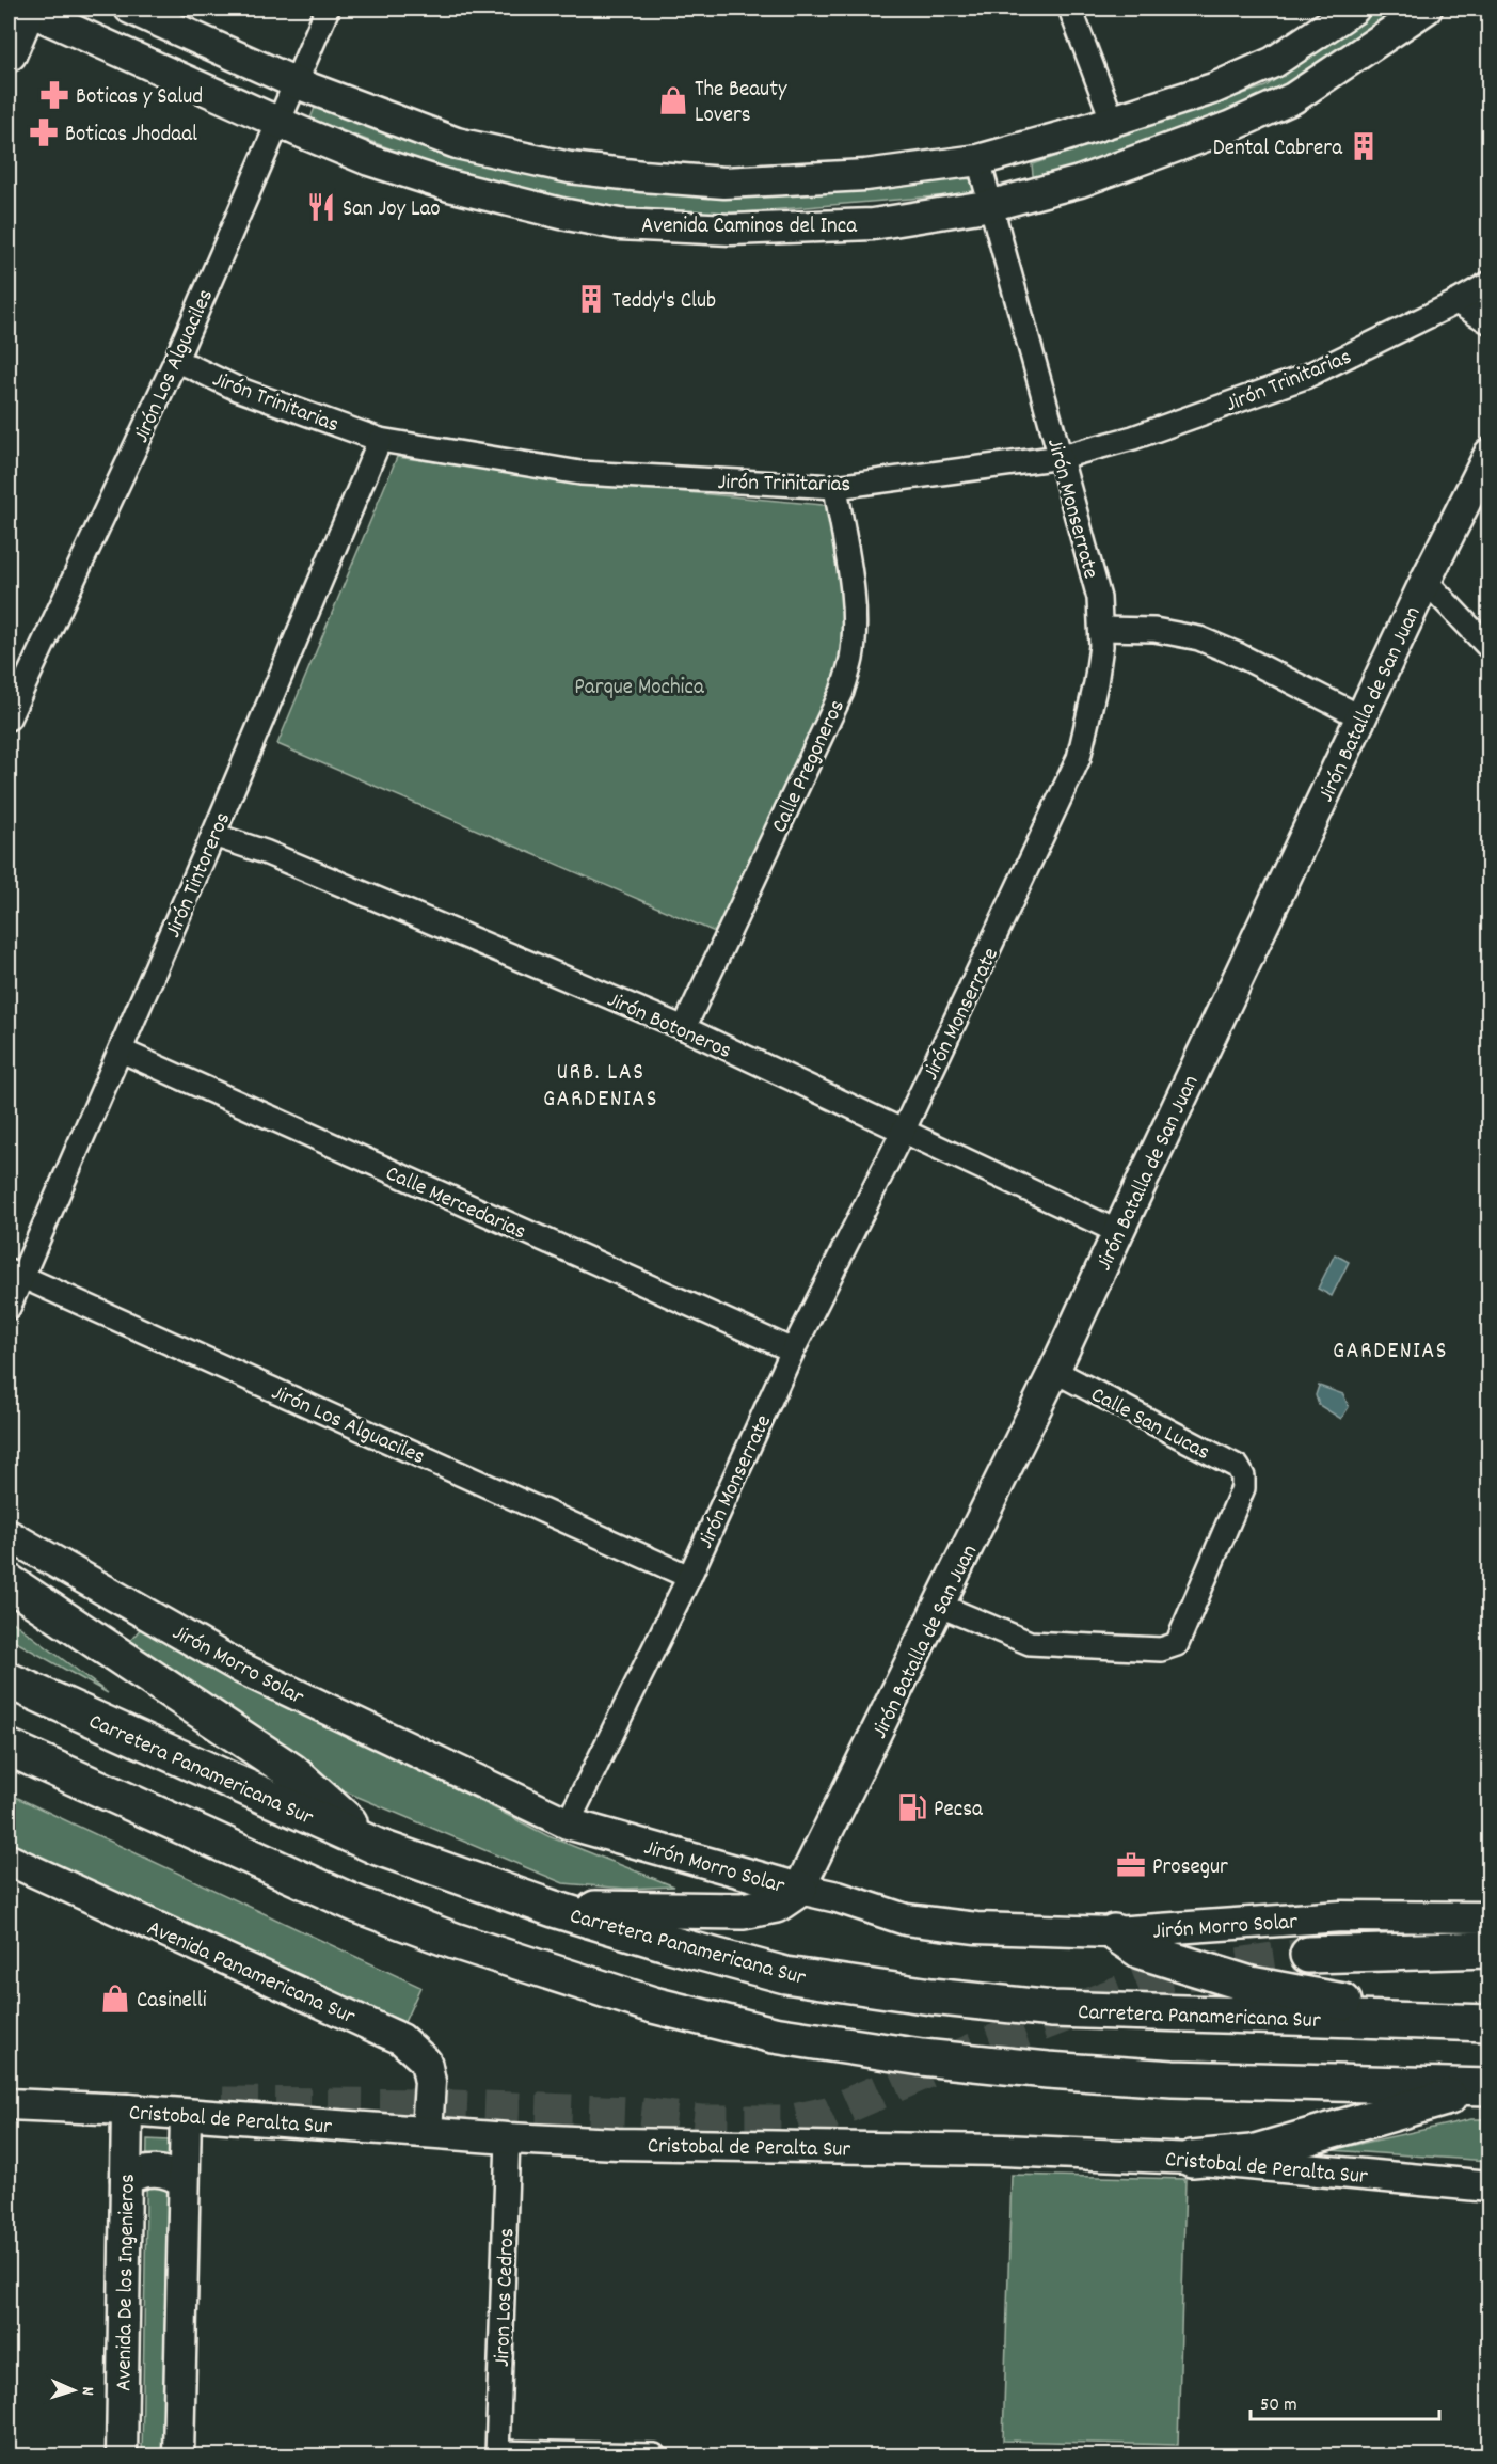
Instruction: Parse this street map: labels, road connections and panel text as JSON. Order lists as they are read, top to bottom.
{
  "streets": {
    "main road": [
      "Avenida Caminos del Inca",
      "Jirón Batalla de San Juan",
      "Jirón Morro Solar",
      "Carretera Panamericana Sur",
      "Avenida Panamericana Sur",
      "Cristobal de Peralta Sur",
      "Avenida De los Ingenieros"
    ],
    "street": [
      "Jirón Los Alguaciles",
      "Jirón Trinitarias",
      "Jirón Monserrate",
      "Calle Pregoneros",
      "Jirón Tintoreros",
      "Jirón Botoneros",
      "Calle Mercedarias",
      "Calle San Lucas",
      "Jiron Los Cedros"
    ]
  },
  "crossings": [
    ["Avenida Caminos del Inca", "Jirón Los Alguaciles"],
    ["Avenida Caminos del Inca", "Jirón Monserrate"],
    ["Jirón Los Alguaciles", "Jirón Trinitarias"],
    ["Jirón Los Alguaciles", "Jirón Monserrate"],
    ["Jirón Los Alguaciles", "Jirón Tintoreros"],
    ["Jirón Trinitarias", "Jirón Monserrate"],
    ["Jirón Trinitarias", "Calle Pregoneros"],
    ["Jirón Trinitarias", "Jirón Tintoreros"],
    ["Jirón Monserrate", "Jirón Botoneros"],
    ["Jirón Monserrate", "Calle Mercedarias"],
    ["Jirón Monserrate", "Jirón Morro Solar"],
    ["Jirón Batalla de San Juan", "Jirón Botoneros"],
    ["Jirón Batalla de San Juan", "Calle San Lucas"],
    ["Jirón Batalla de San Juan", "Jirón Morro Solar"],
    ["Calle Pregoneros", "Jirón Botoneros"],
    ["Jirón Tintoreros", "Jirón Botoneros"],
    ["Jirón Tintoreros", "Calle Mercedarias"],
    ["Avenida Panamericana Sur", "Cristobal de Peralta Sur"],
    ["Cristobal de Peralta Sur", "Avenida De los Ingenieros"],
    ["Cristobal de Peralta Sur", "Jiron Los Cedros"]
  ],
  "districts": ["URB. LAS GARDENIAS", "GARDENIAS"],
  "parks": ["Parque Mochica"],
  "places": {
    "pharmacy": ["Boticas y Salud", "Boticas Jhodaal"],
    "shop": ["The Beauty Lovers", "Casinelli"],
    "building": ["Dental Cabrera", "Teddy's Club"],
    "restaurant": ["San Joy Lao"],
    "fuel station": ["Pecsa"],
    "office": ["Prosegur"]
  },
  "scale_bar": "50 m",
  "north": "right"
}
